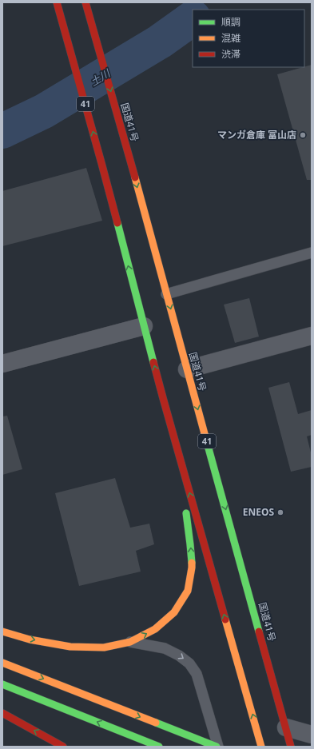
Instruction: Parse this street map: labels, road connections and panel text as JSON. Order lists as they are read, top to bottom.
{
  "streets": {
    "highway": ["41", "国道41号"]
  },
  "water": ["土川"],
  "places": ["マンガ倉庫 富山店", "ENEOS"],
  "legend": ["順調", "混雑", "渋滞"]
}
